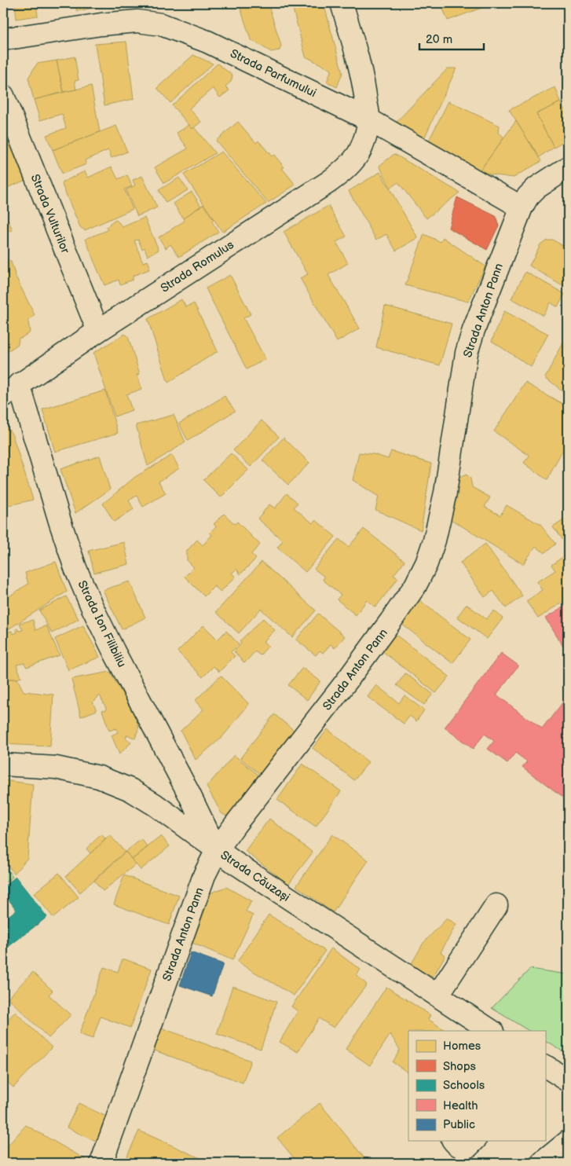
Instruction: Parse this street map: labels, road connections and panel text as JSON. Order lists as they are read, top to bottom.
{
  "streets": {
    "street": [
      "Strada Parfumului",
      "Strada Vulturilor",
      "Strada Romulus",
      "Strada Anton Pann",
      "Strada Ion Filibiliu",
      "Strada Căuzași"
    ]
  },
  "crossings": [
    ["Strada Parfumului", "Strada Romulus"],
    ["Strada Parfumului", "Strada Anton Pann"],
    ["Strada Vulturilor", "Strada Romulus"],
    ["Strada Romulus", "Strada Ion Filibiliu"],
    ["Strada Anton Pann", "Strada Ion Filibiliu"],
    ["Strada Anton Pann", "Strada Căuzași"],
    ["Strada Ion Filibiliu", "Strada Căuzași"]
  ],
  "legend": [
    "Homes",
    "Shops",
    "Schools",
    "Health",
    "Public"
  ],
  "scale_bar": "20 m"
}
